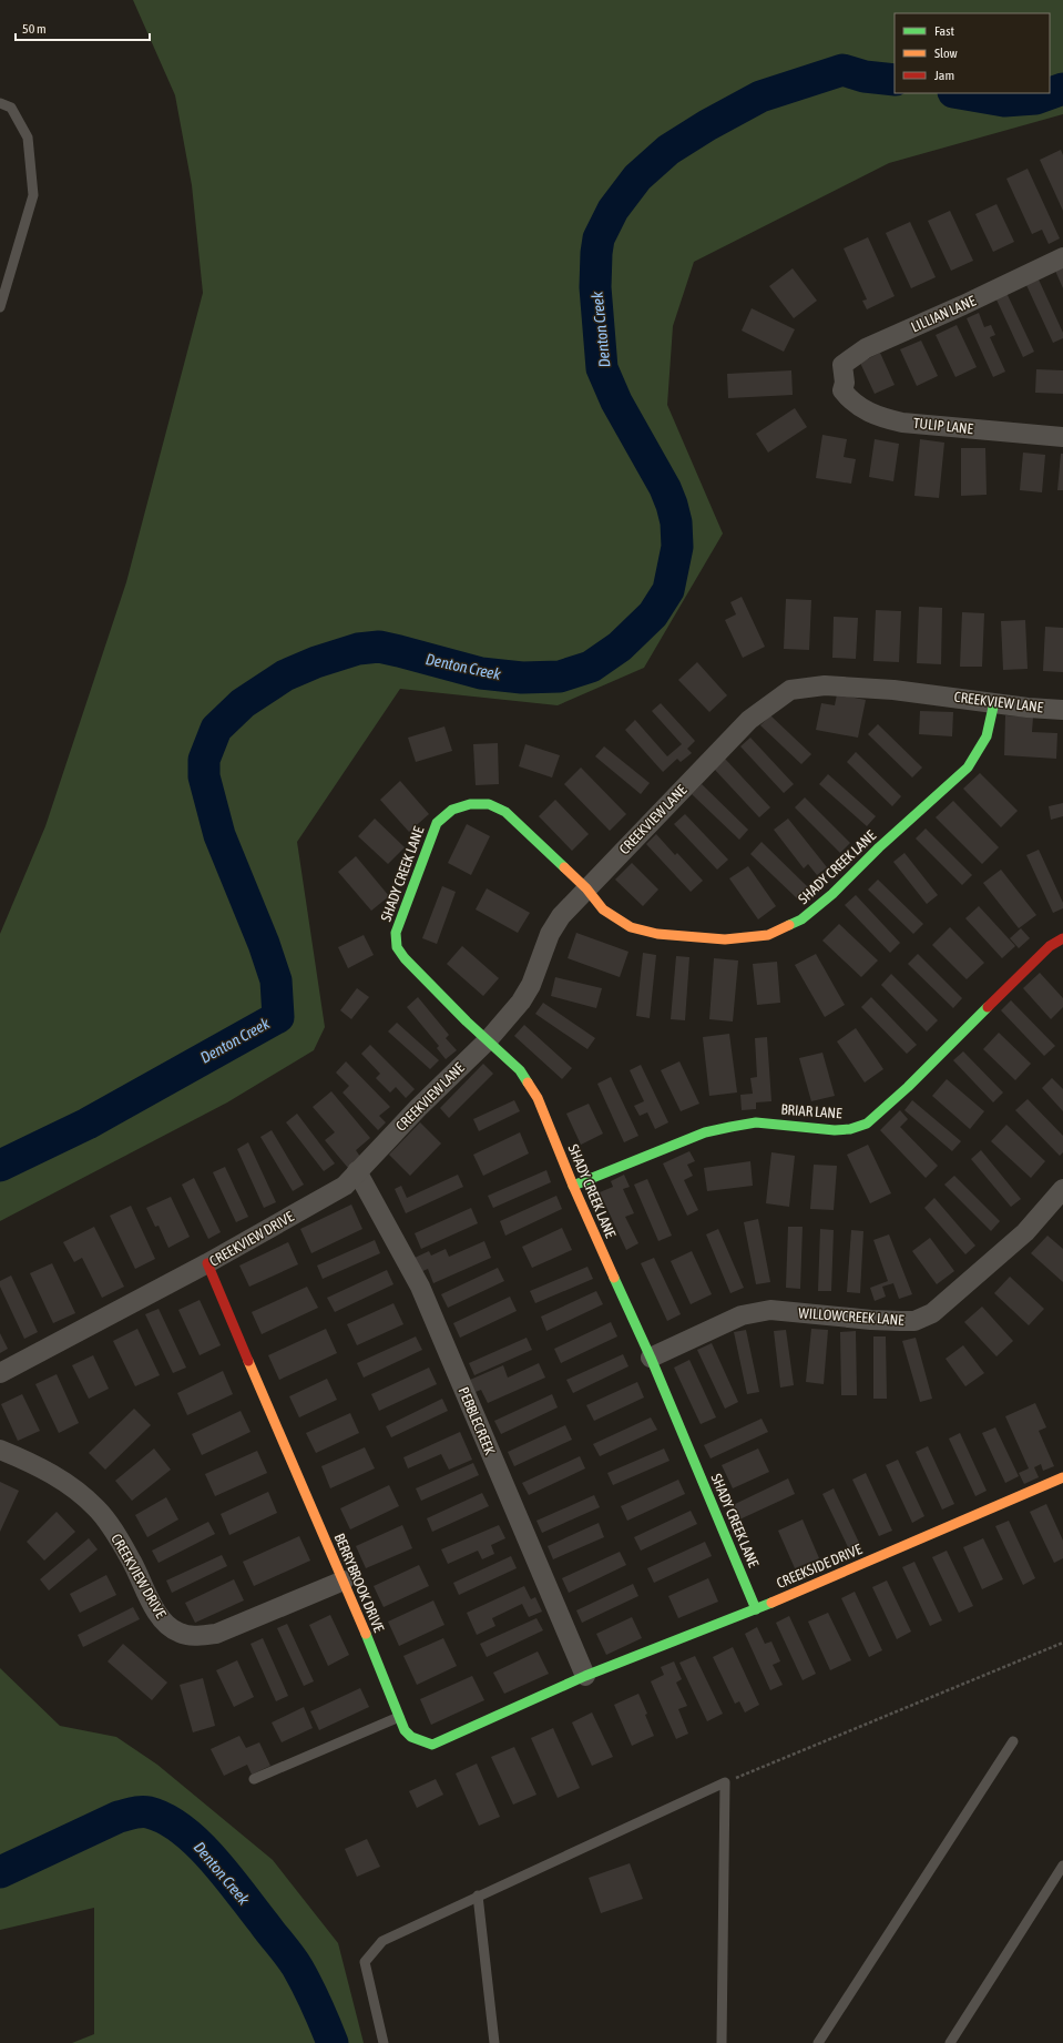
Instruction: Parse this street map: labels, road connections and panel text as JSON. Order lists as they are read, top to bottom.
{
  "streets": {
    "street": [
      "LILLIAN LANE",
      "TULIP LANE",
      "CREEKVIEW LANE",
      "SHADY CREEK LANE",
      "BRIAR LANE",
      "CREEKVIEW DRIVE",
      "WILLOWCREEK LANE",
      "PEBBLECREEK",
      "CREEKSIDE DRIVE",
      "BERRYBROOK DRIVE"
    ]
  },
  "crossings": [
    ["LILLIAN LANE", "TULIP LANE"],
    ["CREEKVIEW LANE", "SHADY CREEK LANE"],
    ["CREEKVIEW LANE", "CREEKVIEW DRIVE"],
    ["CREEKVIEW LANE", "PEBBLECREEK"],
    ["SHADY CREEK LANE", "BRIAR LANE"],
    ["SHADY CREEK LANE", "WILLOWCREEK LANE"],
    ["SHADY CREEK LANE", "CREEKSIDE DRIVE"],
    ["CREEKVIEW DRIVE", "PEBBLECREEK"],
    ["CREEKVIEW DRIVE", "BERRYBROOK DRIVE"],
    ["PEBBLECREEK", "CREEKSIDE DRIVE"],
    ["PEBBLECREEK", "BERRYBROOK DRIVE"],
    ["CREEKSIDE DRIVE", "BERRYBROOK DRIVE"]
  ],
  "water": ["Denton Creek"],
  "legend": ["Fast", "Slow", "Jam"],
  "scale_bar": "50 m"
}
